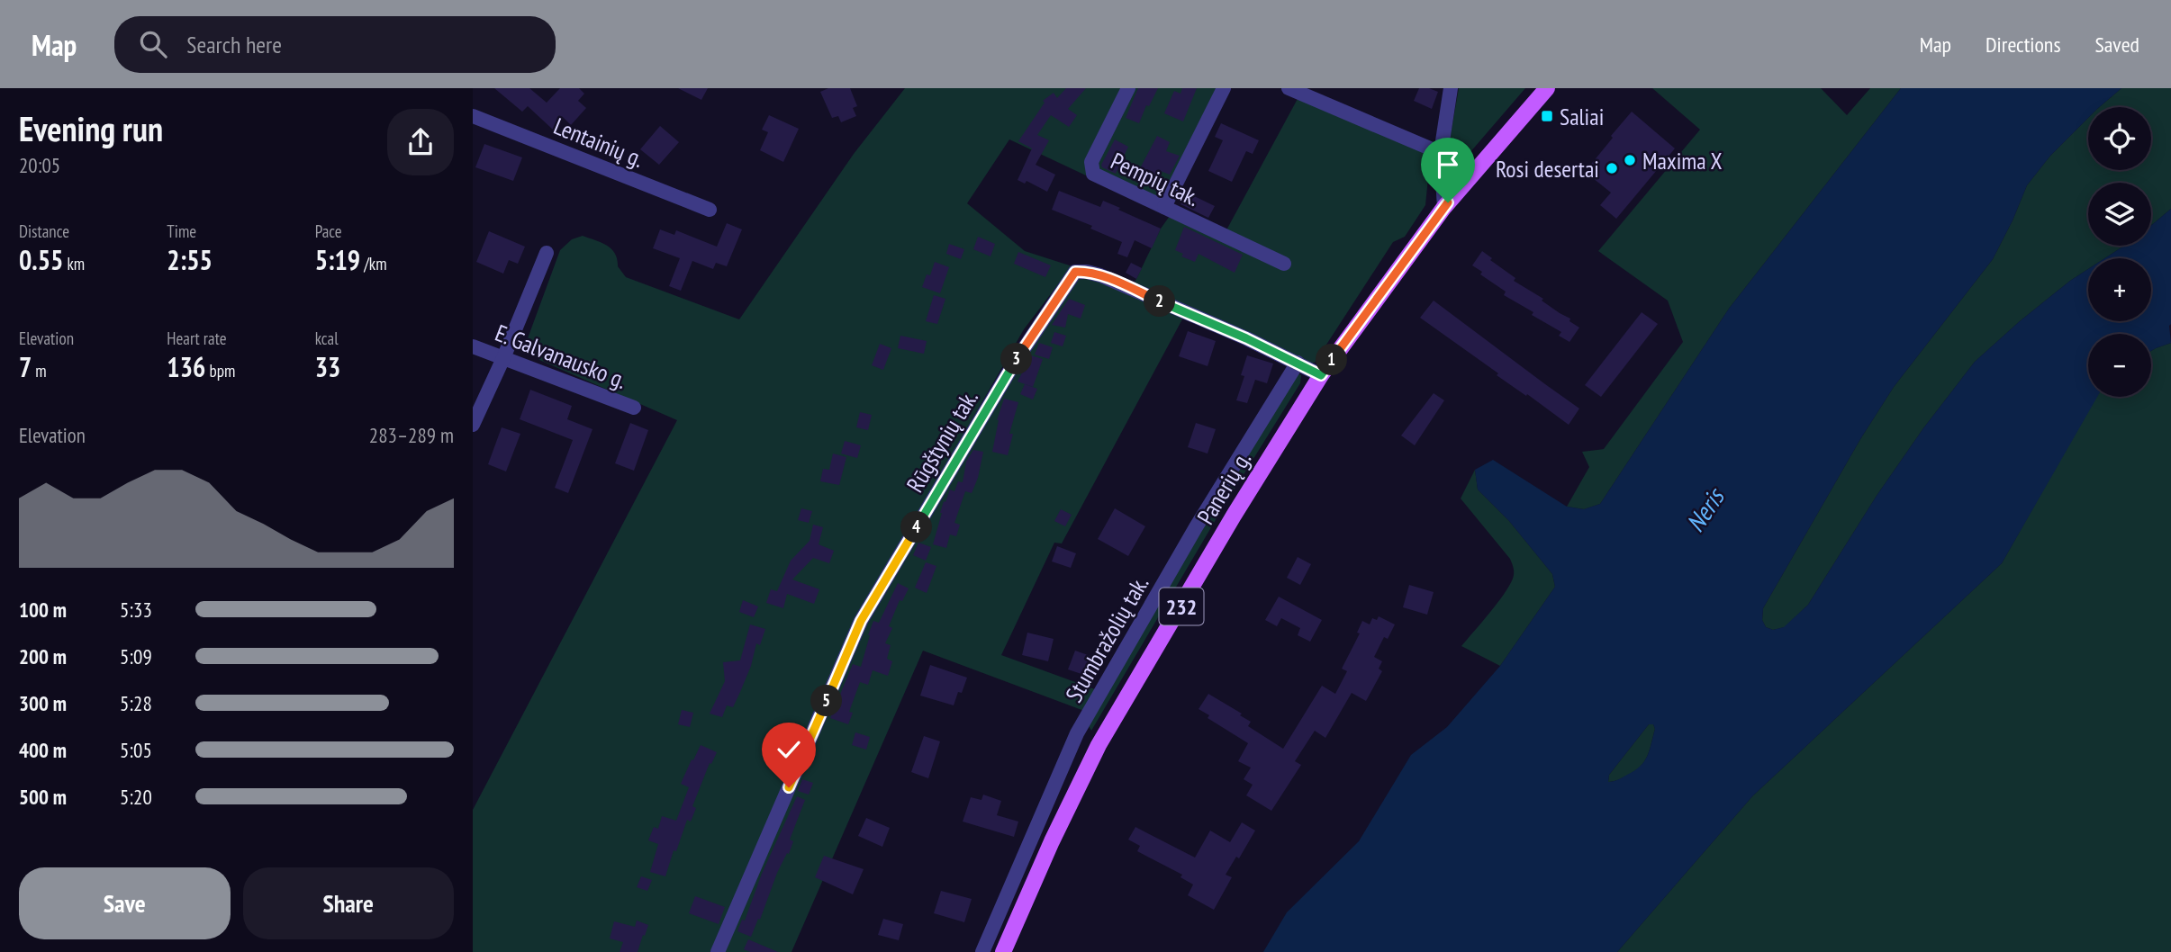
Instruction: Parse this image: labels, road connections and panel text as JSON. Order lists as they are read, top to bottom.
{
  "streets": {
    "main road": ["Panerių g.", "232"],
    "street": [
      "Lentainių g.",
      "Pempių tak.",
      "E. Galvanausko g.",
      "Rūgštynių tak.",
      "Stumbražolių tak."
    ]
  },
  "crossings": [
    ["Rūgštynių tak.", "Panerių g."],
    ["Rūgštynių tak.", "Stumbražolių tak."]
  ],
  "water": ["Neris"],
  "places": {
    "transit": ["Saliai"],
    "other": ["Maxima X", "Rosi desertai"]
  },
  "page": {
    "header": "Map",
    "search": "Search here",
    "nav": ["Map", "Directions", "Saved"],
    "heading": ["Evening run", "20:05"],
    "map_buttons": ["+", "−"],
    "stats": [
      ["Distance", "0.55 km"],
      ["Time", "2:55"],
      ["Pace", "5:19 /km"],
      ["Elevation", "7 m"],
      ["Heart rate", "136 bpm"],
      ["kcal", "33"]
    ],
    "pins": [
      "2",
      "3",
      "1",
      "4",
      "5"
    ],
    "chart": ["Elevation", "283–289 m"],
    "list": [
      {
        "name": "100 m",
        "note": "5:33"
      },
      {
        "name": "200 m",
        "note": "5:09"
      },
      {
        "name": "300 m",
        "note": "5:28"
      },
      {
        "name": "400 m",
        "note": "5:05"
      },
      {
        "name": "500 m",
        "note": "5:20"
      }
    ],
    "buttons": ["Save", "Share"]
  }
}
